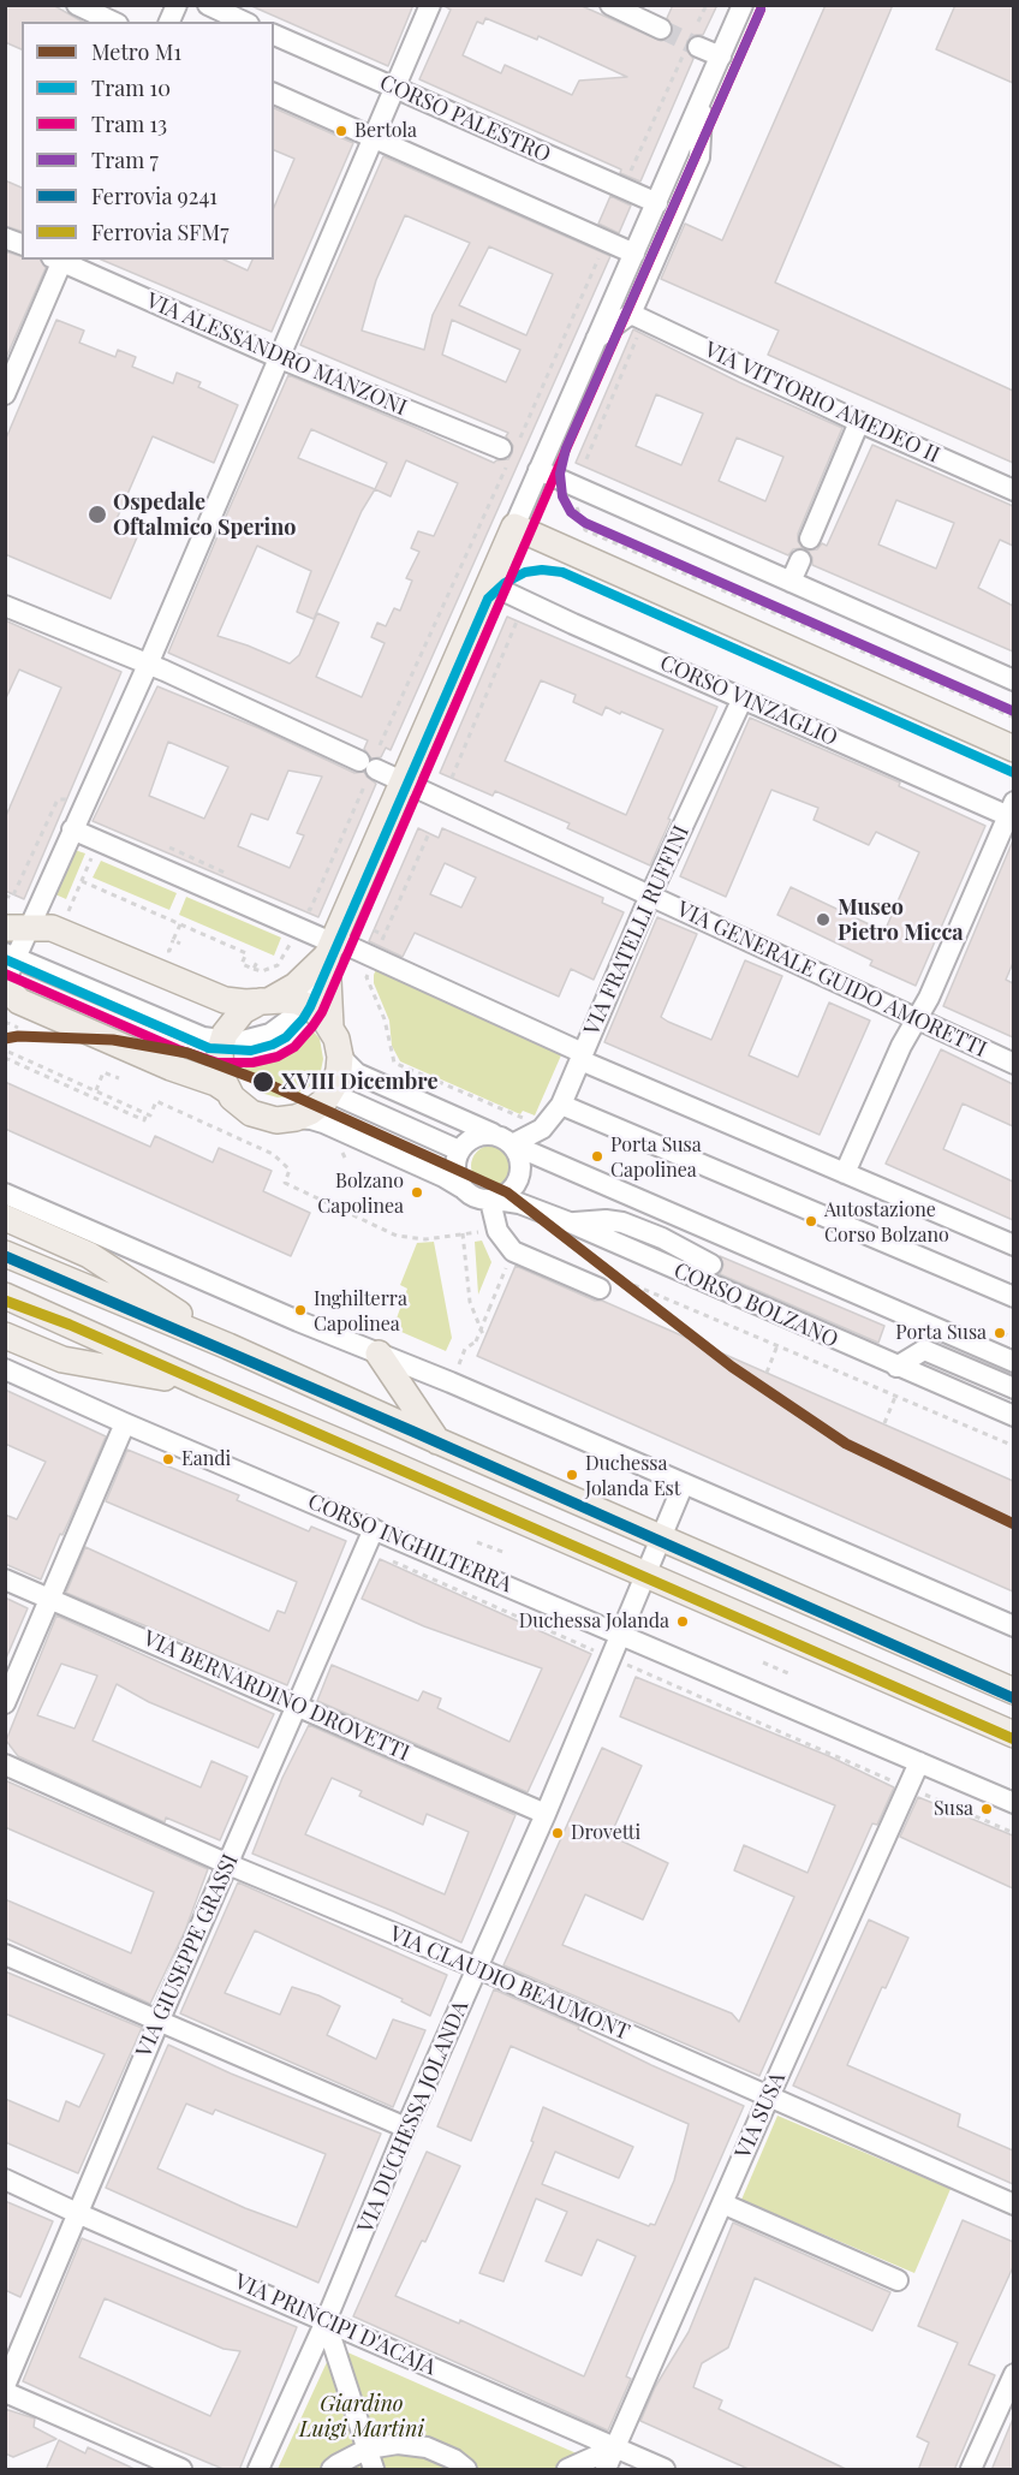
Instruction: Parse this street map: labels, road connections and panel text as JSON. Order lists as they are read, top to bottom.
{
  "streets": {
    "street": [
      "CORSO PALESTRO",
      "VIA ALESSANDRO MANZONI",
      "VIA VITTORIO AMEDEO II",
      "CORSO VINZAGLIO",
      "VIA FRATELLI RUFFINI",
      "VIA GENERALE GUIDO AMORETTI",
      "CORSO BOLZANO",
      "CORSO INGHILTERRA",
      "VIA BERNARDINO DROVETTI",
      "VIA GIUSEPPE GRASSI",
      "VIA CLAUDIO BEAUMONT",
      "VIA SUSA",
      "VIA DUCHESSA JOLANDA",
      "VIA PRINCIPI D'ACAJA"
    ]
  },
  "crossings": [
    ["CORSO VINZAGLIO", "VIA FRATELLI RUFFINI"],
    ["VIA FRATELLI RUFFINI", "VIA GENERALE GUIDO AMORETTI"],
    ["VIA FRATELLI RUFFINI", "CORSO BOLZANO"],
    ["CORSO INGHILTERRA", "VIA GIUSEPPE GRASSI"],
    ["CORSO INGHILTERRA", "VIA SUSA"],
    ["CORSO INGHILTERRA", "VIA DUCHESSA JOLANDA"],
    ["VIA BERNARDINO DROVETTI", "VIA GIUSEPPE GRASSI"],
    ["VIA BERNARDINO DROVETTI", "VIA DUCHESSA JOLANDA"],
    ["VIA GIUSEPPE GRASSI", "VIA CLAUDIO BEAUMONT"],
    ["VIA GIUSEPPE GRASSI", "VIA PRINCIPI D'ACAJA"],
    ["VIA CLAUDIO BEAUMONT", "VIA SUSA"],
    ["VIA CLAUDIO BEAUMONT", "VIA DUCHESSA JOLANDA"],
    ["VIA SUSA", "VIA PRINCIPI D'ACAJA"],
    ["VIA DUCHESSA JOLANDA", "VIA PRINCIPI D'ACAJA"]
  ],
  "parks": ["Giardino Luigi Martini"],
  "places": [
    "Bertola",
    "Ospedale Oftalmico Sperino",
    "Museo Pietro Micca",
    "XVIII Dicembre",
    "Porta Susa Capolinea",
    "Bolzano Capolinea",
    "Autostazione Corso Bolzano",
    "Inghilterra Capolinea",
    "Porta Susa",
    "Eandi",
    "Duchessa Jolanda Est",
    "Duchessa Jolanda",
    "Susa",
    "Drovetti"
  ],
  "lines": [
    "tram line 13",
    "tram line 7",
    "tram line 10",
    "metro line M1",
    "rail line 9241",
    "rail line SFM7"
  ],
  "legend": [
    "Metro M1",
    "Tram 10",
    "Tram 13",
    "Tram 7",
    "Ferrovia 9241",
    "Ferrovia SFM7"
  ]
}
